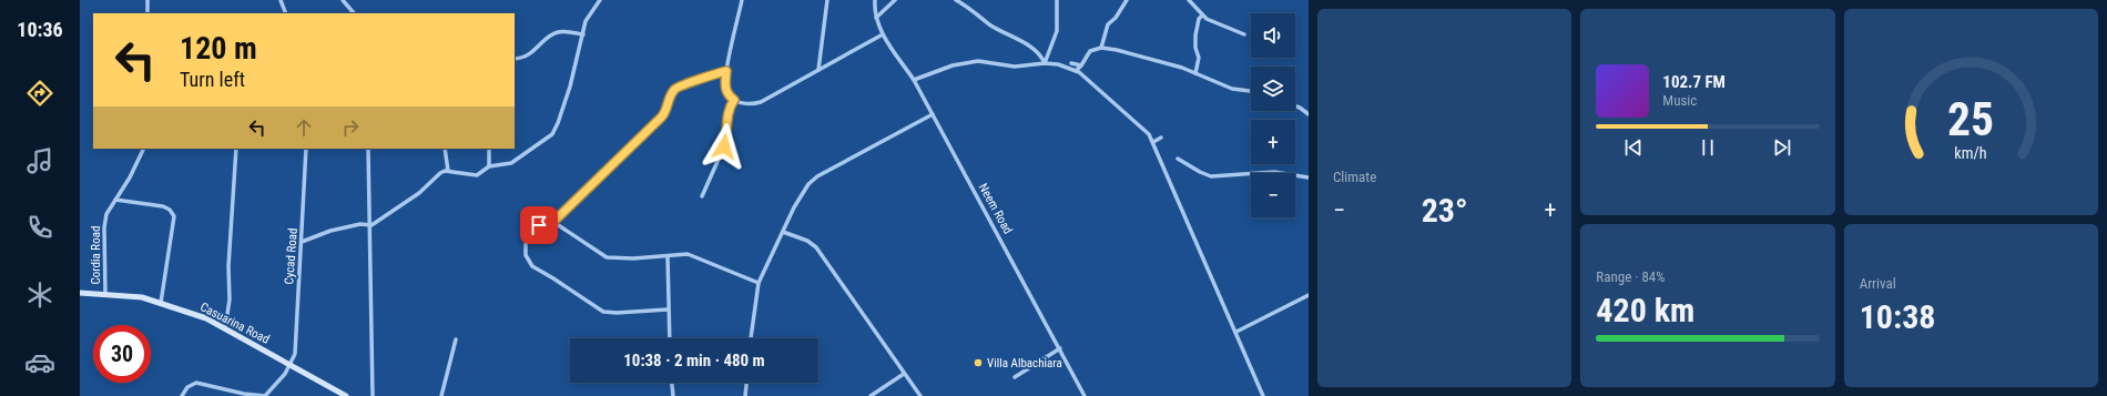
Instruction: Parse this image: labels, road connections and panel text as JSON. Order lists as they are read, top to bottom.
{
  "streets": {
    "street": [
      "Neem Road",
      "Cordia Road",
      "Cycad Road",
      "Casuarina Road"
    ]
  },
  "crossings": [
    ["Cordia Road", "Casuarina Road"],
    ["Cycad Road", "Casuarina Road"]
  ],
  "places": ["Villa Albachiara"],
  "page": {
    "tabs": "10:36",
    "tile": [
      "Climate",
      ["Range · 84%", "420 km"],
      ["Arrival", "10:38"]
    ],
    "map_buttons": ["+", "−"],
    "turn": ["120 m", "Turn left"],
    "song": ["102.7 FM", "Music"],
    "heat": ["−", "23°", "+"],
    "limit": "30",
    "trip": "10:38 · 2 min · 480 m",
    "gauge": ["25", "km/h"]
  }
}
